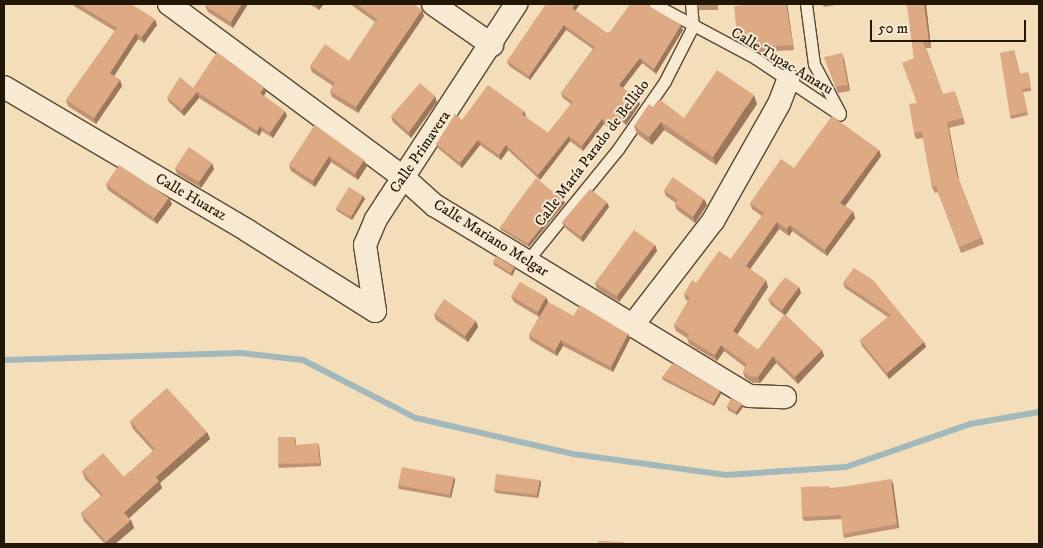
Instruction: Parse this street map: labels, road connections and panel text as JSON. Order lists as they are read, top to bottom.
{
  "streets": {
    "street": ["Calle Primavera", "Calle Huaraz", "Calle Mariano Melgar"],
    "lane": ["Calle Tupac Amaru", "Calle María Parado de Bellido"]
  },
  "crossings": [
    ["Calle Tupac Amaru", "Calle María Parado de Bellido"],
    ["Calle Primavera", "Calle Huaraz"],
    ["Calle Primavera", "Calle Mariano Melgar"],
    ["Calle María Parado de Bellido", "Calle Mariano Melgar"]
  ],
  "scale_bar": "50 m"
}
